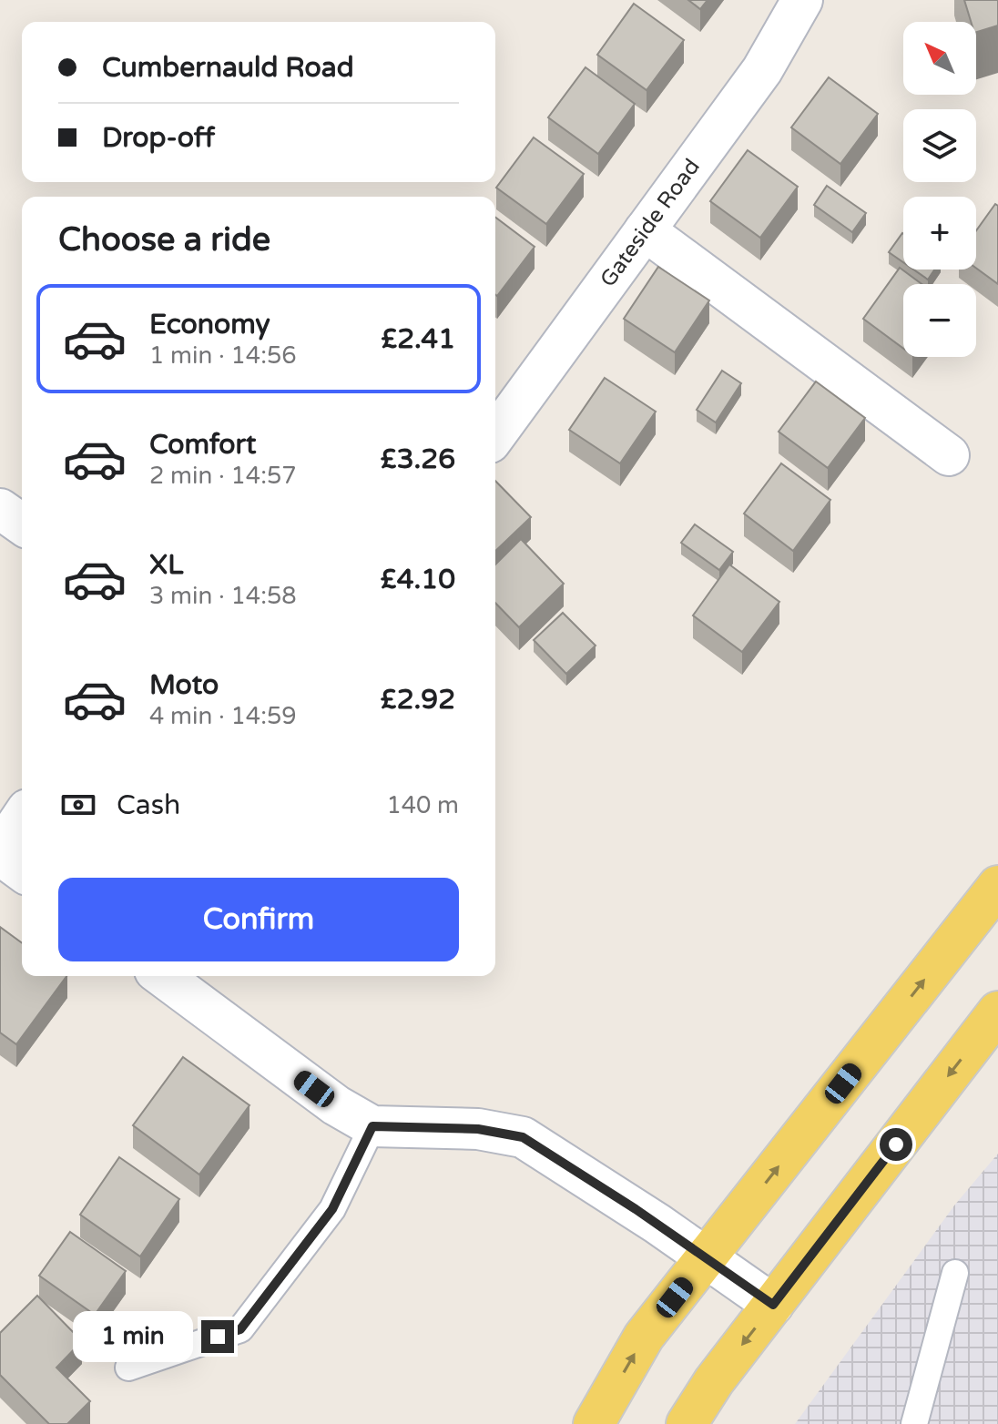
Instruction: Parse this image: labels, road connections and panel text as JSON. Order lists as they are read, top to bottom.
{
  "streets": {
    "street": ["Gateside Road"]
  },
  "north": "top left",
  "page": {
    "map_buttons": ["+", "−"],
    "banner": ["Cumbernauld Road", "Drop-off"],
    "heading": "Choose a ride",
    "list": [
      {
        "name": "Economy",
        "note": "1 min · 14:56",
        "value": "£2.41"
      },
      {
        "name": "Comfort",
        "note": "2 min · 14:57",
        "value": "£3.26"
      },
      {
        "name": "XL",
        "note": "3 min · 14:58",
        "value": "£4.10"
      },
      {
        "name": "Moto",
        "note": "4 min · 14:59",
        "value": "£2.92"
      }
    ],
    "pay": ["Cash", "140 m"],
    "buttons": "Confirm",
    "bubble": "1 min"
  }
}
